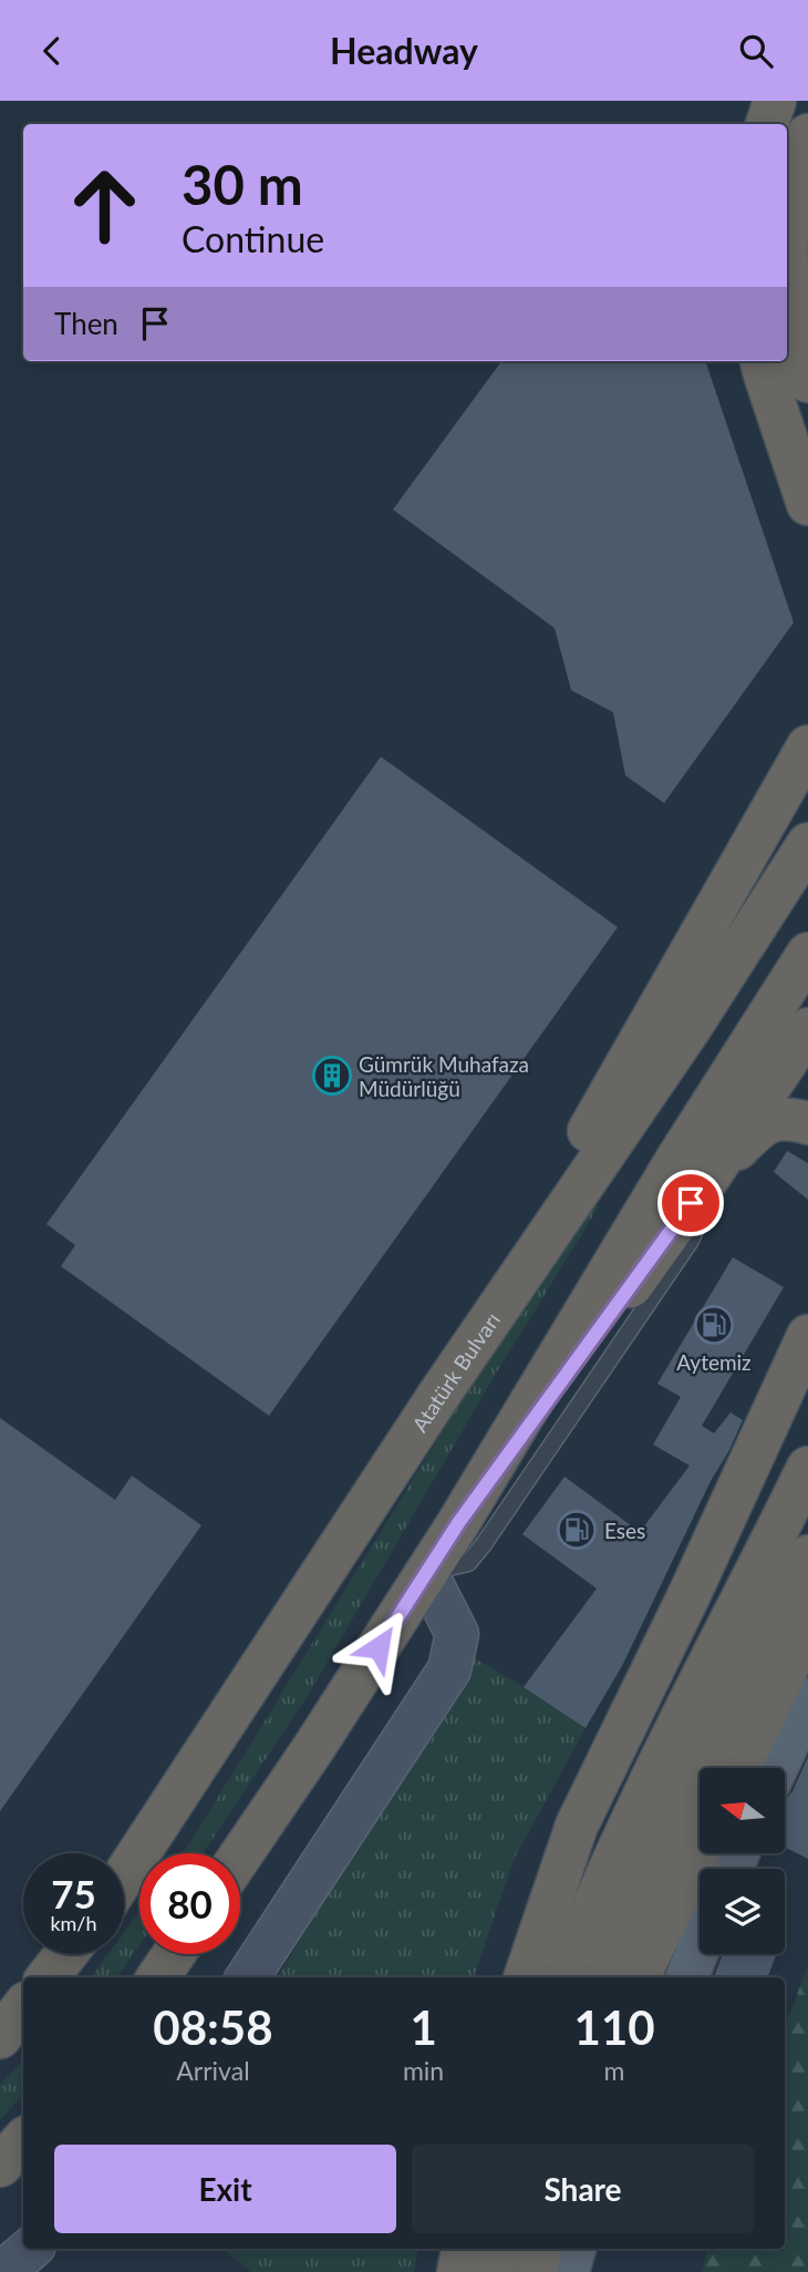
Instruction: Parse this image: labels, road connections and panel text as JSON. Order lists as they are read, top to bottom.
{
  "streets": {
    "highway": ["Atatürk Bulvarı"]
  },
  "places": {
    "building": ["Gümrük Muhafaza Müdürlüğü"],
    "fuel station": ["Aytemiz", "Eses"]
  },
  "north": "left",
  "page": {
    "header": "Headway",
    "turn": ["30 m", "Continue"],
    "then": "Then",
    "speed": "75 km/h",
    "limit": "80",
    "eta": [
      "08:58",
      "Arrival",
      "1",
      "min",
      "110",
      "m"
    ],
    "buttons": ["Exit", "Share"]
  }
}
